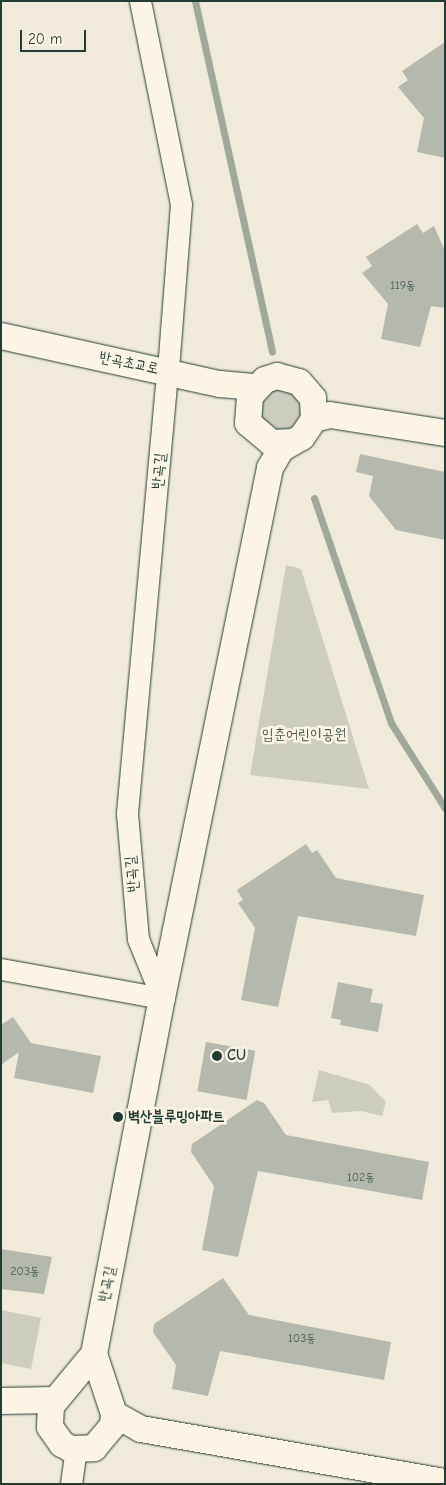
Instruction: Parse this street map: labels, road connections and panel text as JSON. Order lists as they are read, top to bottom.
{
  "streets": {
    "street": ["반곡초교로", "반곡길"]
  },
  "crossings": [
    ["반곡초교로", "반곡길"]
  ],
  "parks": ["입춘어린이공원"],
  "places": ["CU", "벽산블루밍아파트"],
  "house_numbers": [
    "119동",
    "102동",
    "203동",
    "103동"
  ],
  "scale_bar": "20 m"
}
